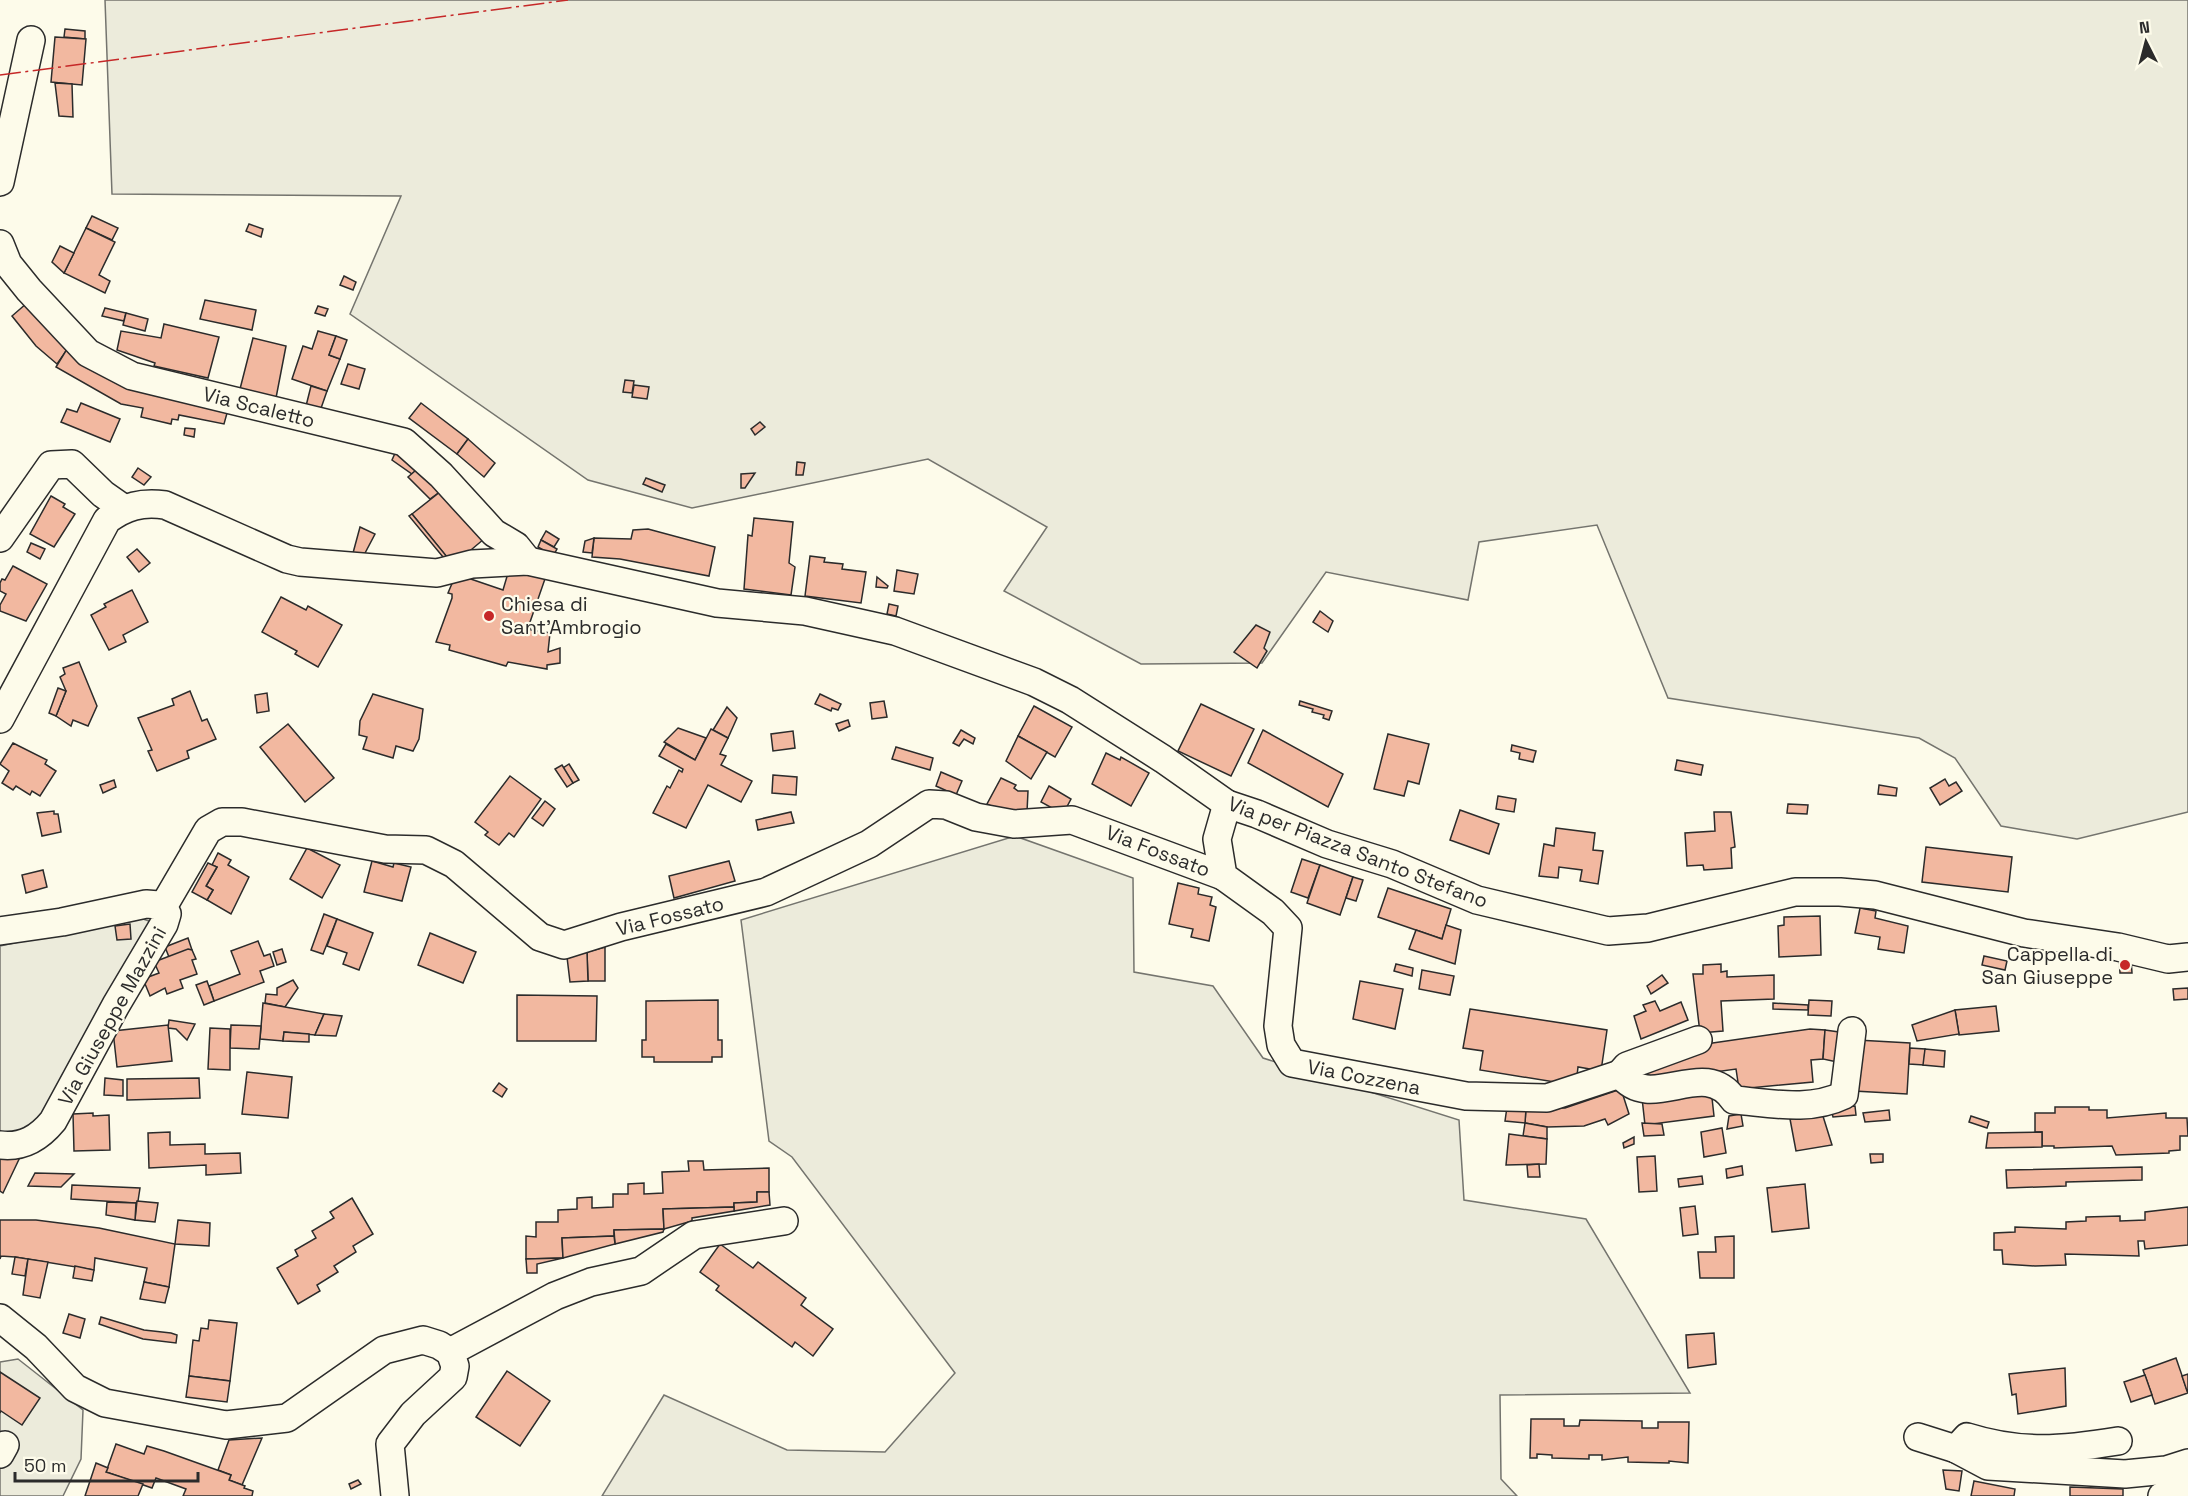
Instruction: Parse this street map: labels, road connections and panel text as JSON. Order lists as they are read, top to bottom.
{
  "streets": {
    "street": [
      "Via Scaletto",
      "Via Fossato",
      "Via per Piazza Santo Stefano",
      "Via Giuseppe Mazzini",
      "Via Cozzena"
    ]
  },
  "crossings": [
    ["Via Scaletto", "Via per Piazza Santo Stefano"],
    ["Via Fossato", "Via Giuseppe Mazzini"],
    ["Via Fossato", "Via Cozzena"]
  ],
  "places": ["Chiesa di Sant'Ambrogio", "Cappella di San Giuseppe"],
  "scale_bar": "50 m",
  "north": "top"
}
